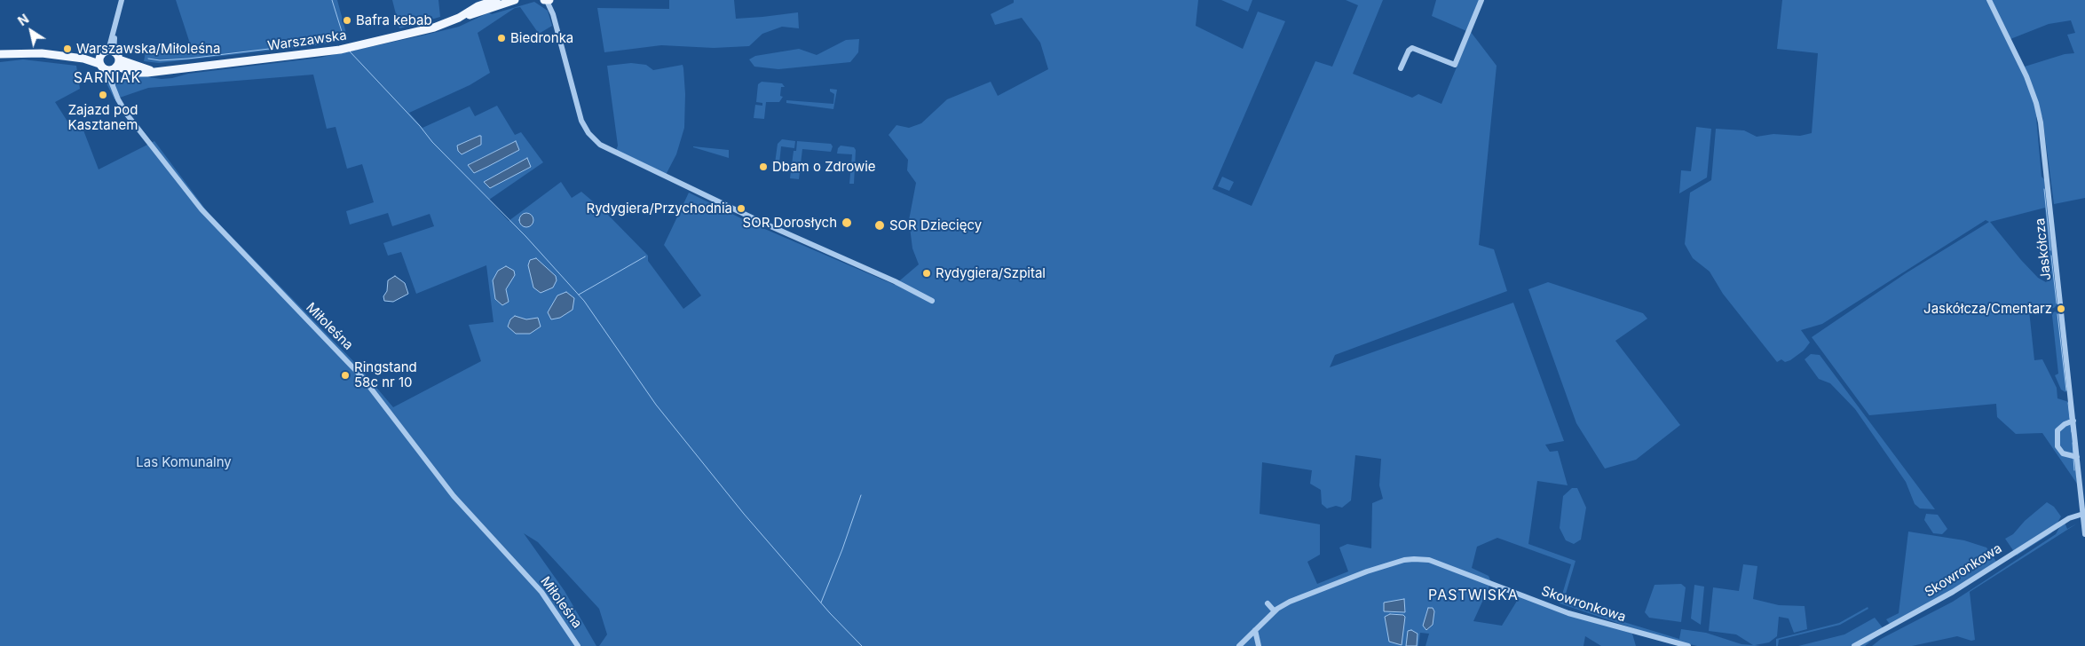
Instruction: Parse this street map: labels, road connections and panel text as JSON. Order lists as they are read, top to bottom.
{
  "streets": {
    "main road": ["Warszawska"],
    "street": ["Jaskółcza", "Miłoleśna", "Skowronkowa"]
  },
  "crossings": [
    ["Warszawska", "Miłoleśna"],
    ["Jaskółcza", "Skowronkowa"]
  ],
  "districts": ["SARNIAK", "PASTWISKA"],
  "parks": ["Las Komunalny"],
  "places": [
    "Bafra kebab",
    "Biedronka",
    "Warszawska/Miłoleśna",
    "Zajazd pod Kasztanem",
    "Dbam o Zdrowie",
    "Rydygiera/Przychodnia",
    "SOR Dorosłych",
    "SOR Dziecięcy",
    "Rydygiera/Szpital",
    "Jaskółcza/Cmentarz",
    "Ringstand 58c nr 10"
  ],
  "north": "top left"
}
